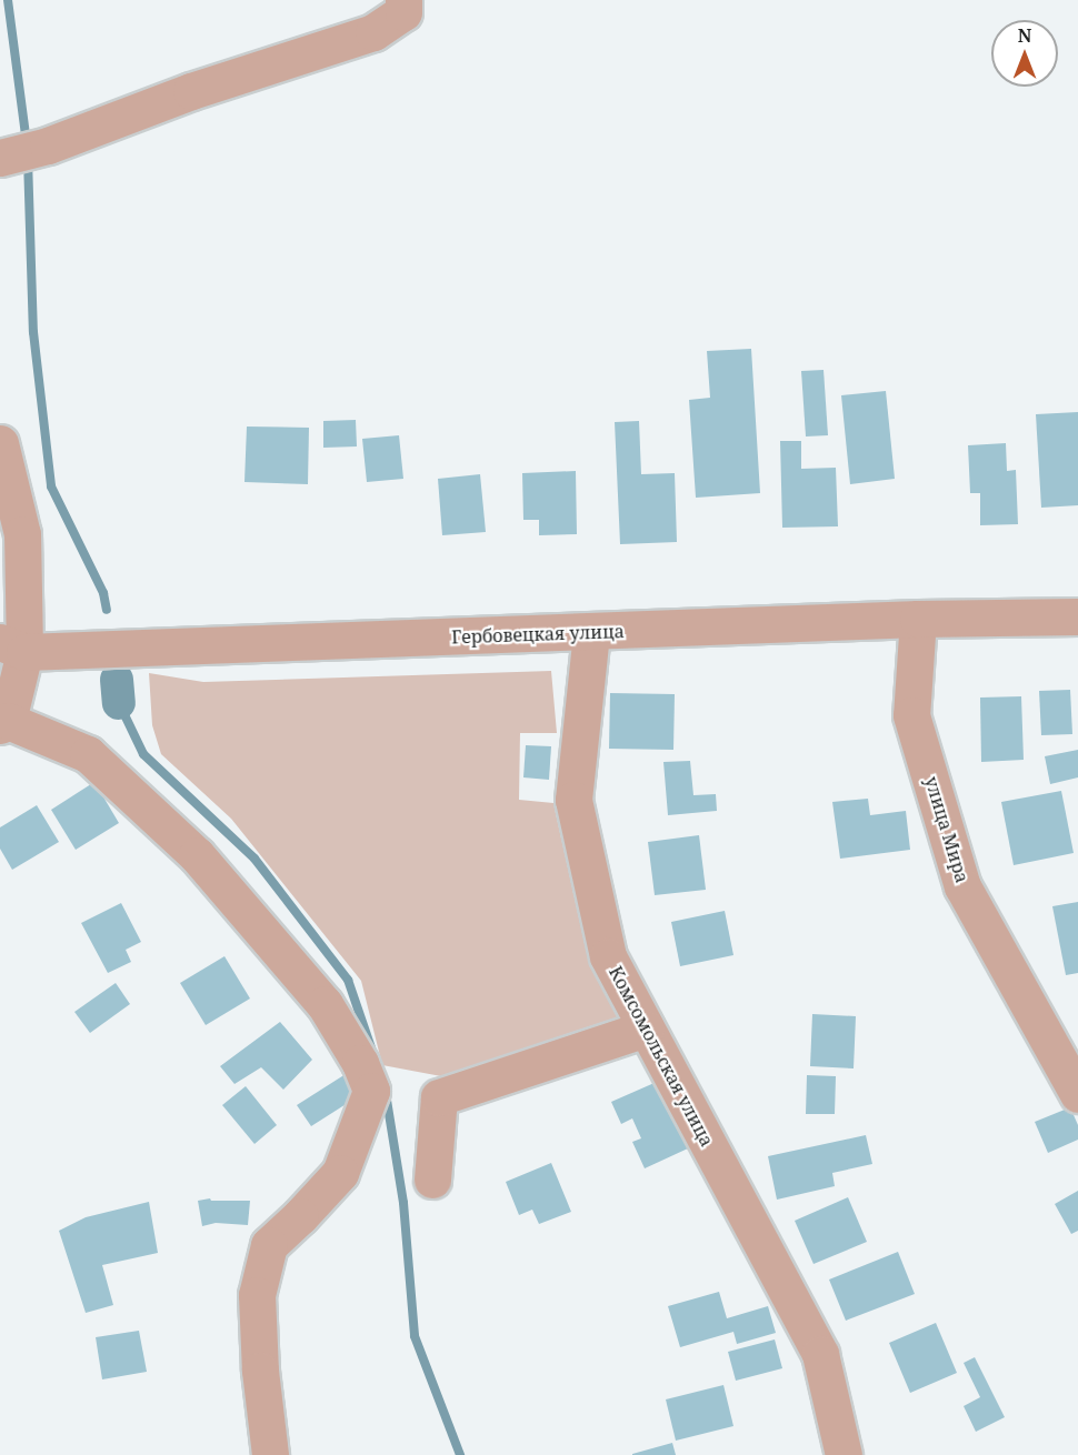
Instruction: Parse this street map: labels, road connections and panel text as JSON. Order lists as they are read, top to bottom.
{
  "streets": {
    "street": ["Гербовецкая улица", "улица Мира", "Комсомольская улица"]
  },
  "crossings": [
    ["Гербовецкая улица", "улица Мира"],
    ["Гербовецкая улица", "Комсомольская улица"]
  ],
  "north": "top"
}
